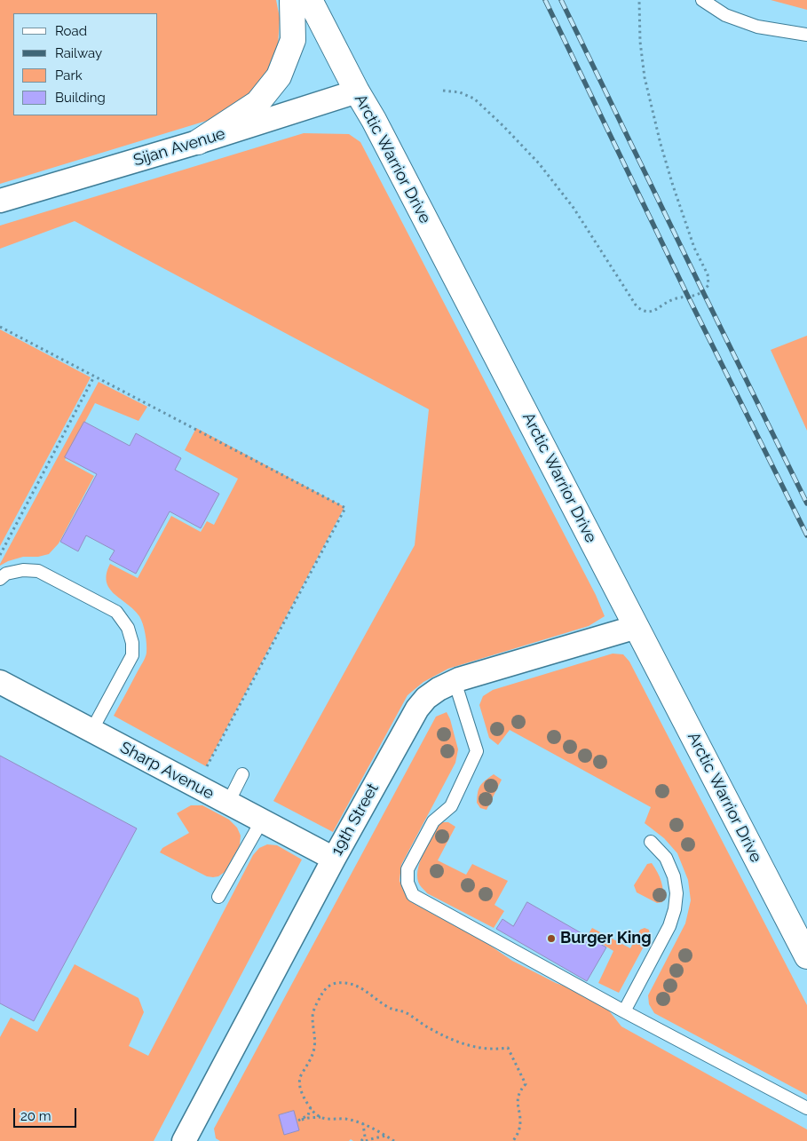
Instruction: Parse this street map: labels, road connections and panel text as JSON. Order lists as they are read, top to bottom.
{
  "streets": {
    "main road": ["Arctic Warrior Drive"],
    "street": ["Sijan Avenue", "Sharp Avenue", "19th Street"]
  },
  "crossings": [
    ["Sijan Avenue", "Arctic Warrior Drive"],
    ["Arctic Warrior Drive", "19th Street"],
    ["Sharp Avenue", "19th Street"]
  ],
  "places": ["Burger King"],
  "legend": [
    "Road",
    "Railway",
    "Park",
    "Building"
  ],
  "scale_bar": "20 m"
}
